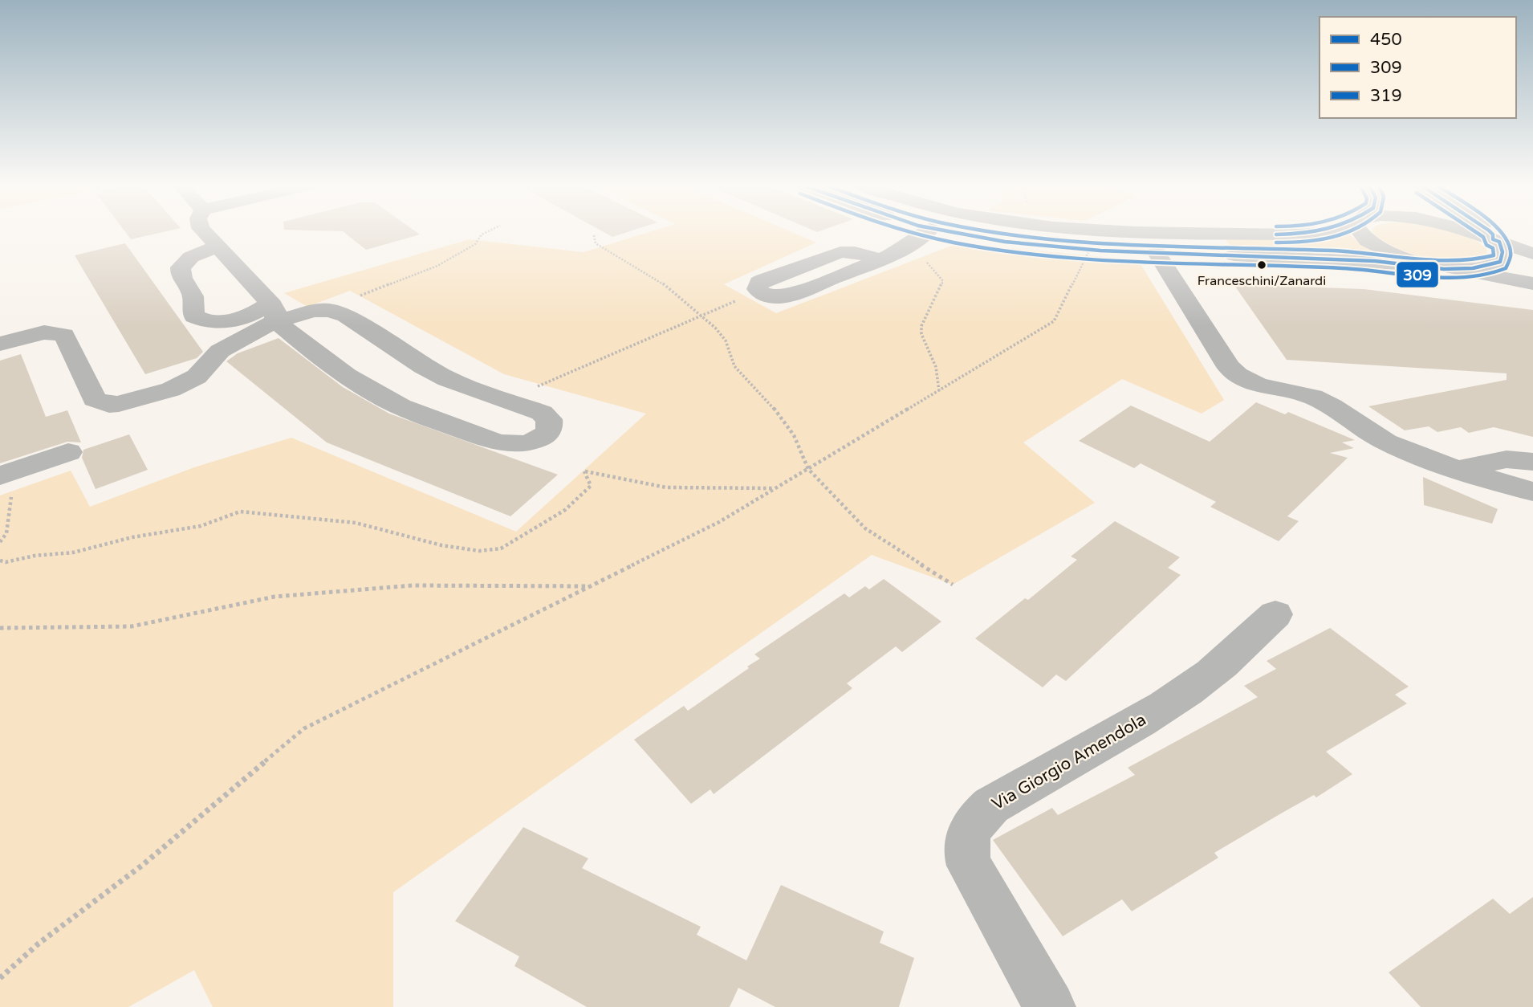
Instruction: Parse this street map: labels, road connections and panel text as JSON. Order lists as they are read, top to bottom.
{
  "streets": {
    "street": ["Via Giorgio Amendola"]
  },
  "places": ["Franceschini/Zanardi"],
  "lines": ["transit line 450", "transit line 309", "transit line 319"],
  "legend": ["450", "309", "319"]
}
